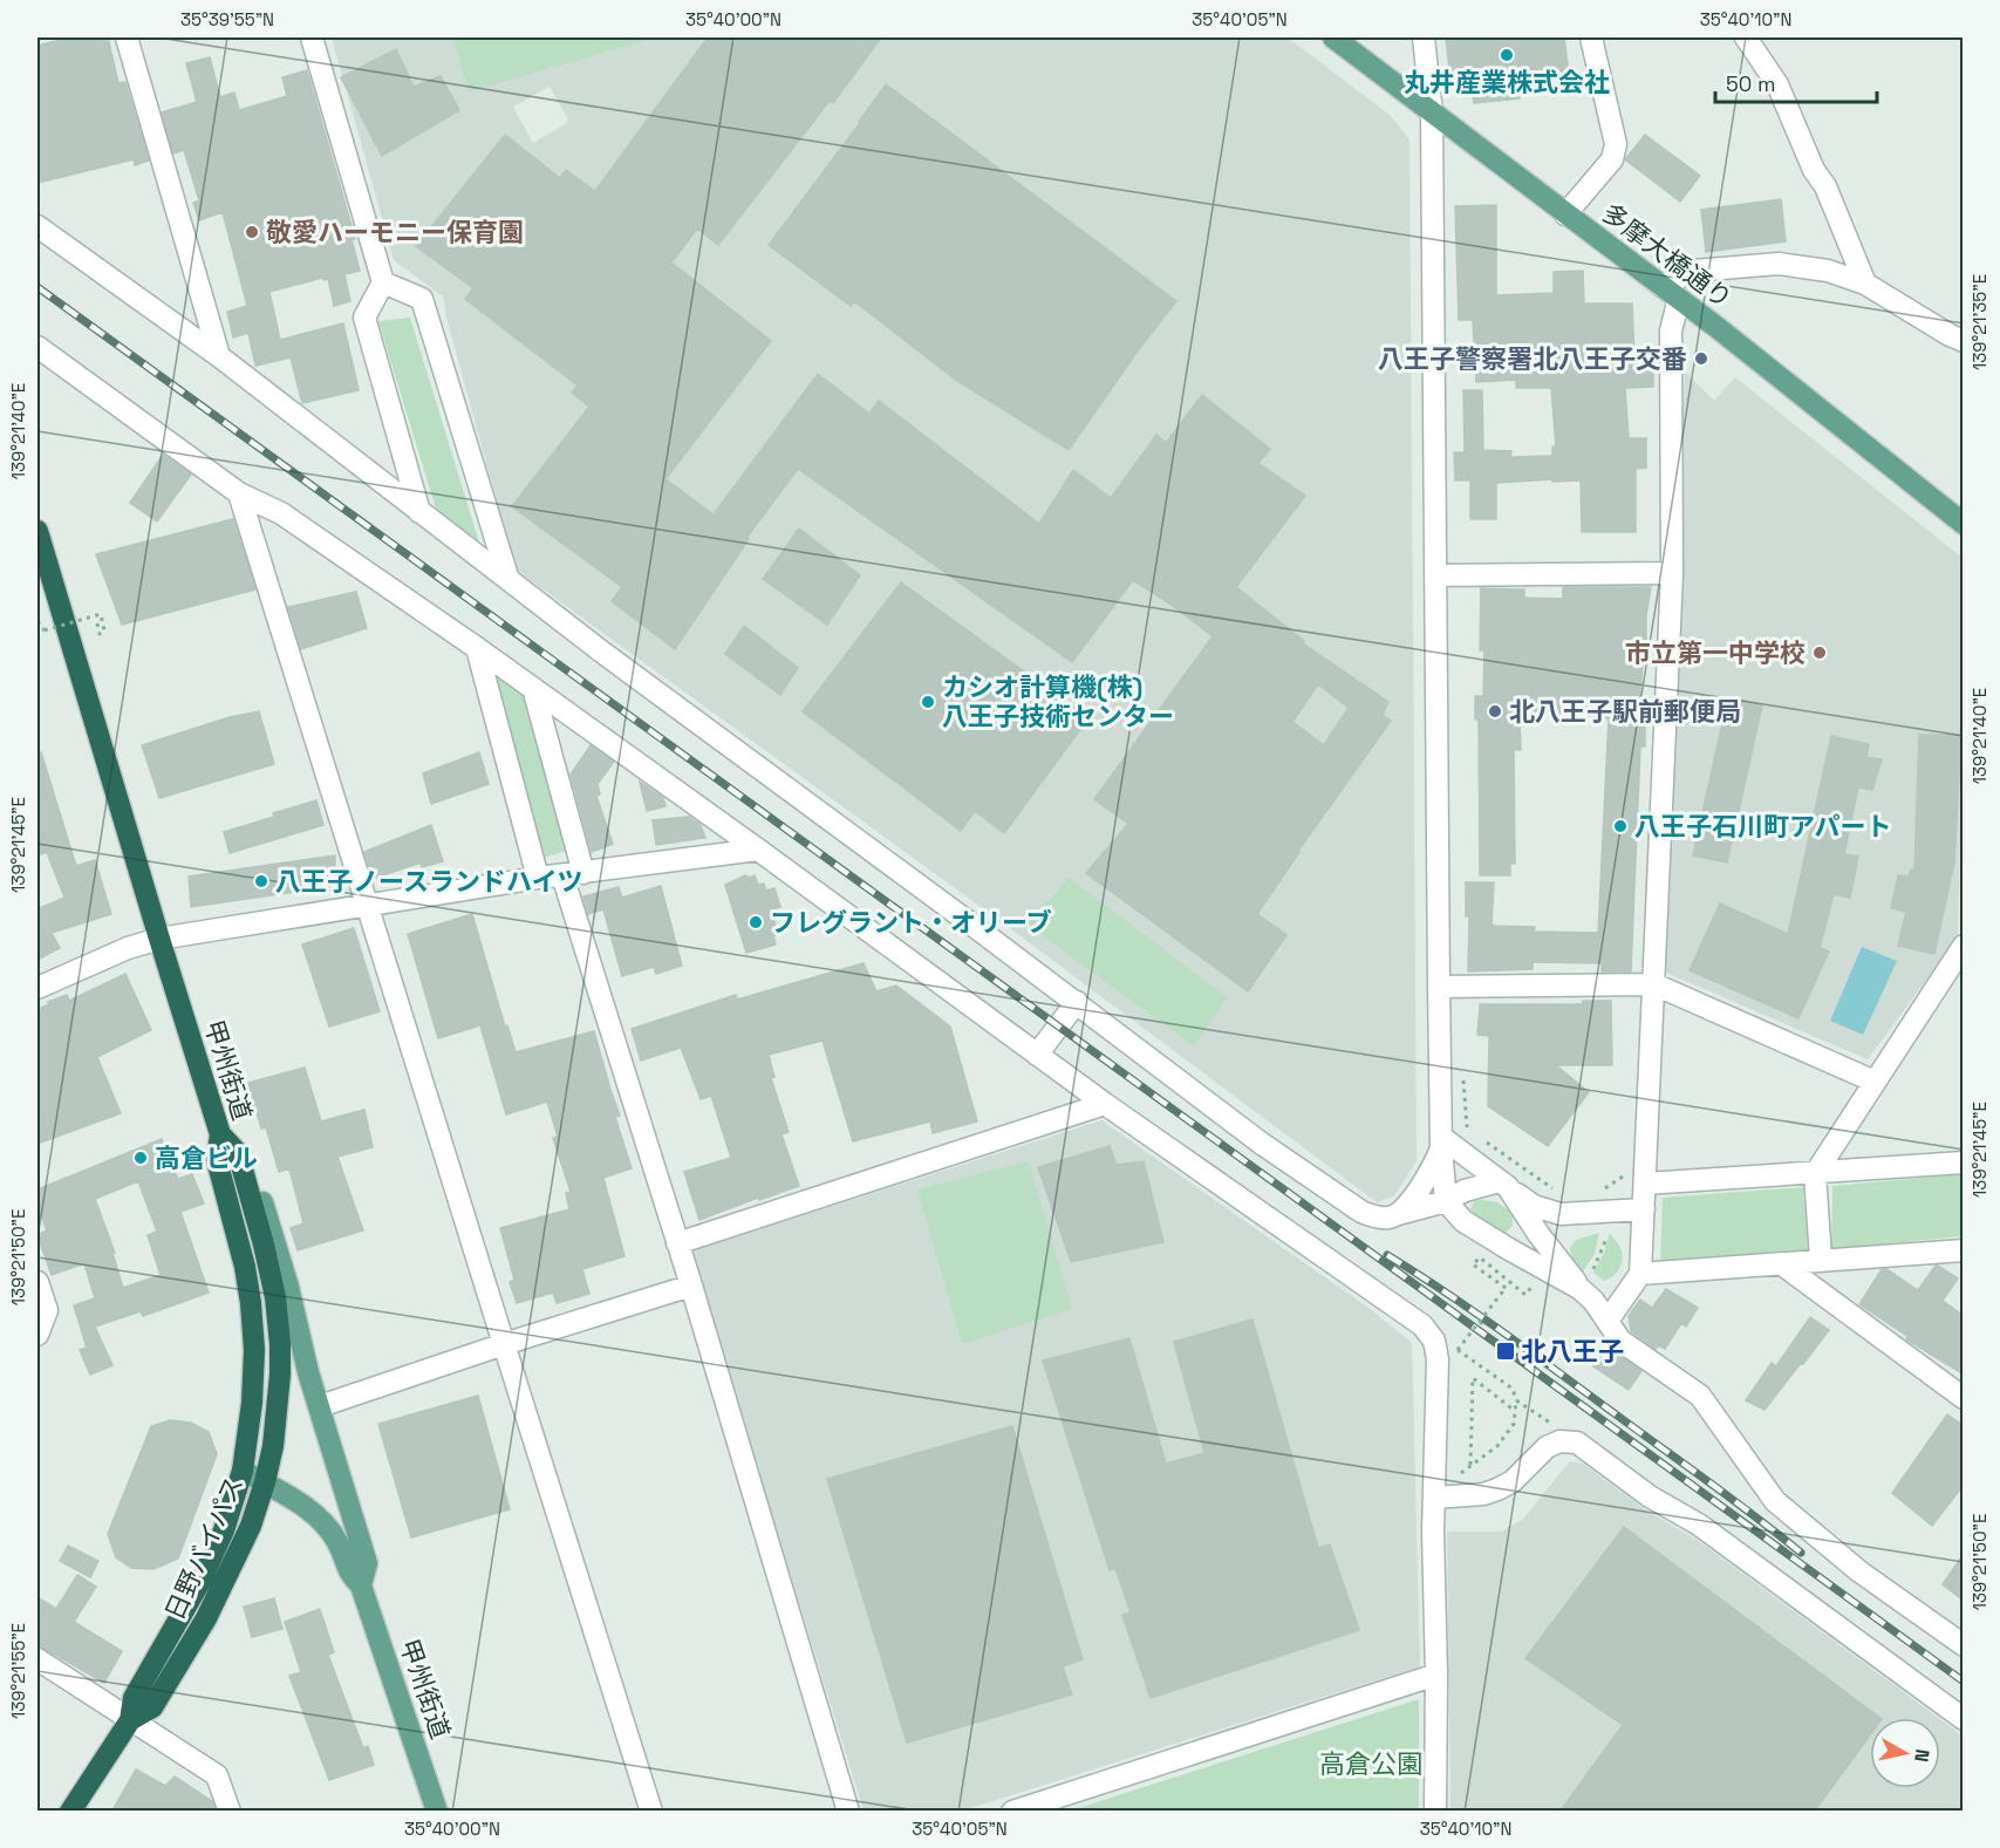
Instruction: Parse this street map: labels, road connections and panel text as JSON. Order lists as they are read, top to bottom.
{
  "streets": {
    "highway": ["甲州街道", "日野バイパス"],
    "main road": ["多摩大橋通り"]
  },
  "crossings": [
    ["甲州街道", "日野バイパス"]
  ],
  "parks": ["高倉公園"],
  "places": {
    "other": [
      "丸井産業株式会社",
      "敬愛ハーモニー保育園",
      "八王子警察署北八王子交番",
      "市立第一中学校",
      "カシオ計算機(株) 八王子技術センター",
      "北八王子駅前郵便局",
      "八王子石川町アパート",
      "八王子ノースランドハイツ",
      "フレグラント・オリーブ",
      "高倉ビル"
    ],
    "transit": ["北八王子"]
  },
  "scale_bar": "50 m",
  "north": "right",
  "coordinates": [
    "35°39'55\"N",
    "35°40'00\"N",
    "35°40'05\"N",
    "35°40'10\"N",
    "139°21'35\"E",
    "139°21'40\"E",
    "139°21'45\"E",
    "139°21'50\"E",
    "139°21'55\"E"
  ]
}
